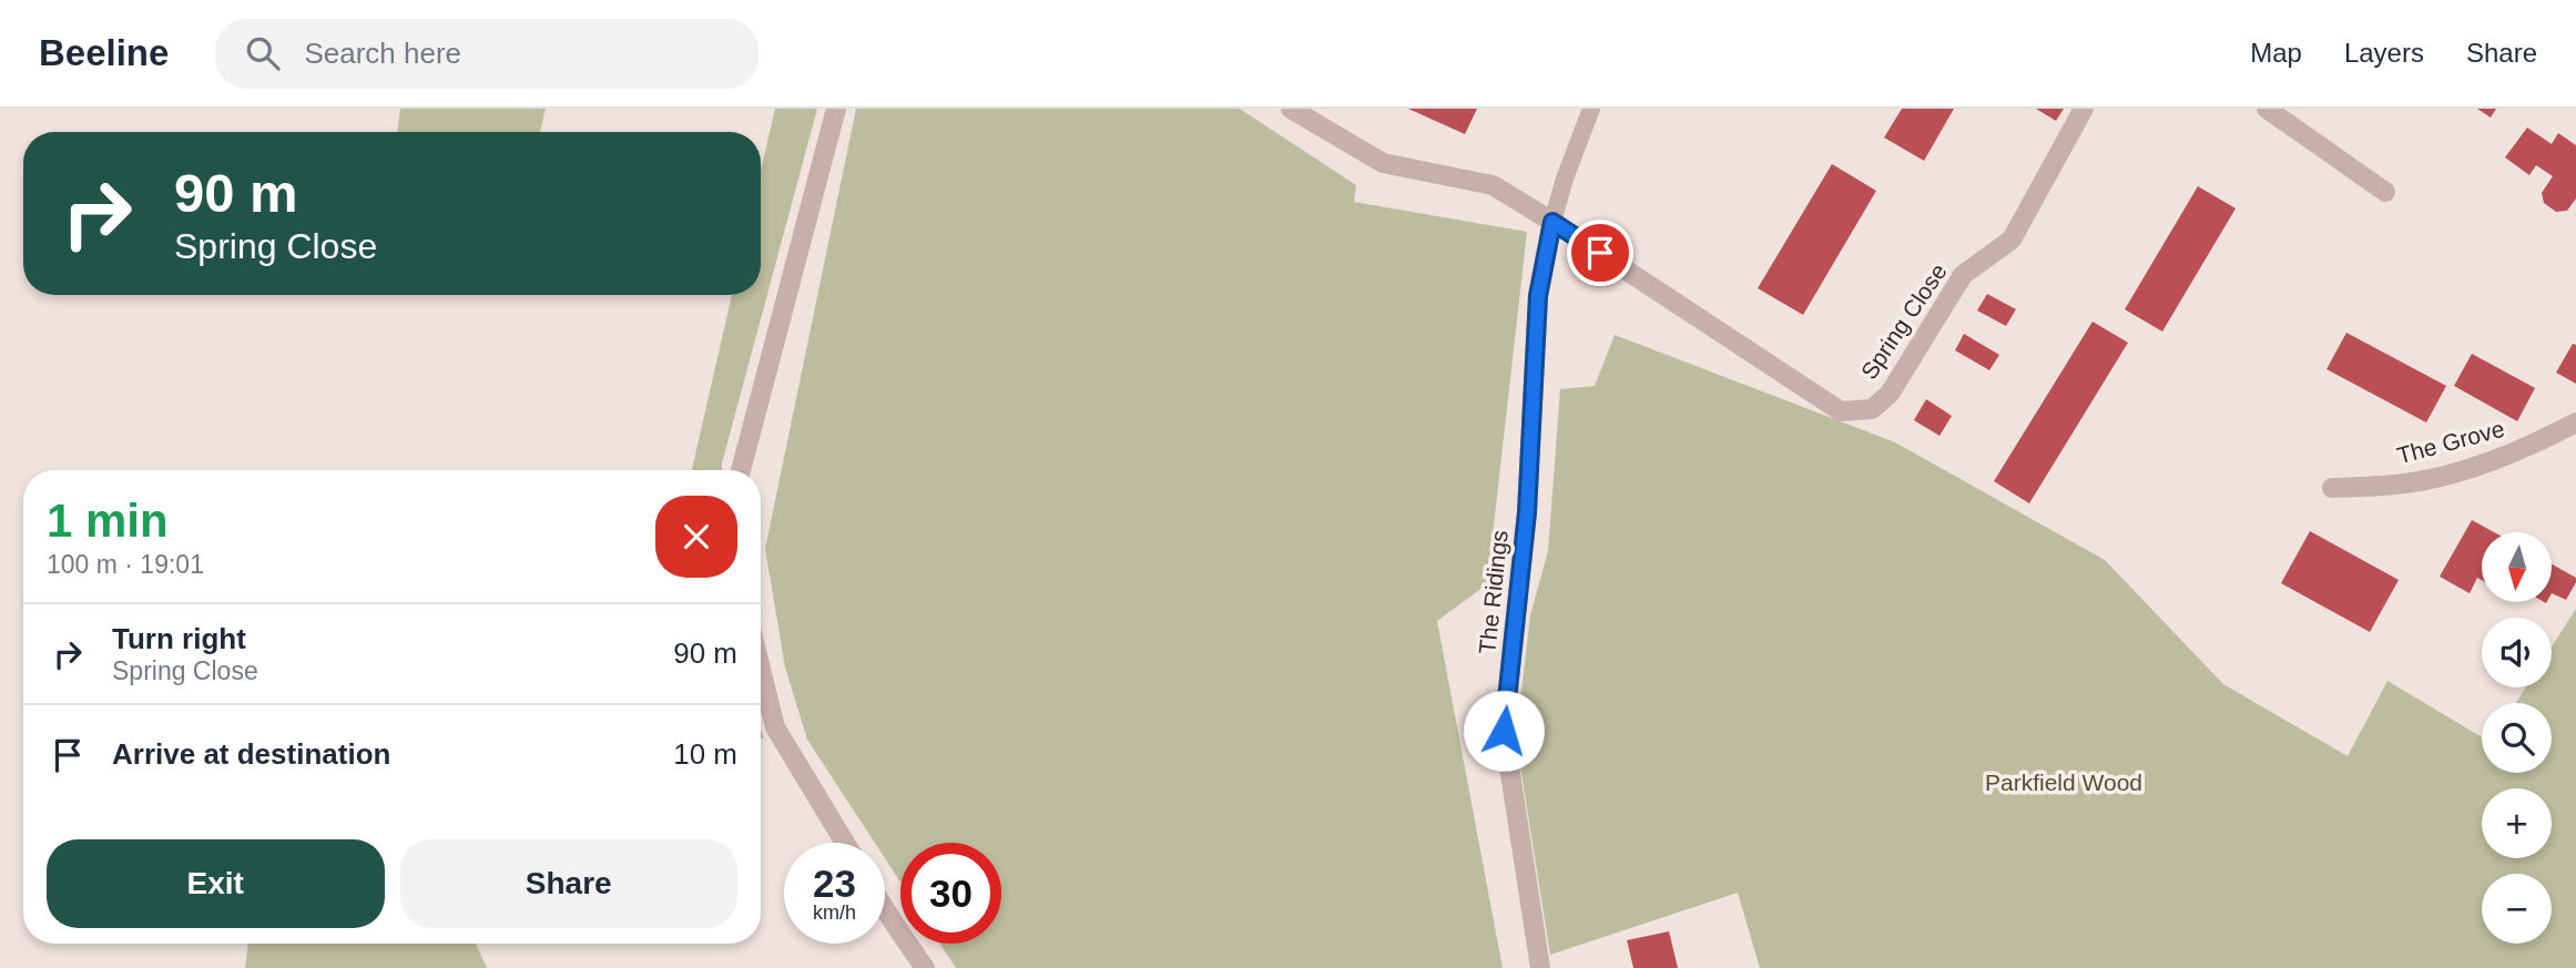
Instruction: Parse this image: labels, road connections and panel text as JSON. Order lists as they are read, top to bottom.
{
  "streets": {
    "street": ["Spring Close", "The Grove", "The Ridings"]
  },
  "crossings": [
    ["Spring Close", "The Ridings"]
  ],
  "parks": ["Parkfield Wood"],
  "north": "bottom",
  "page": {
    "header": "Beeline",
    "search": "Search here",
    "nav": ["Map", "Layers", "Share"],
    "turn": ["90 m", "Spring Close"],
    "heading": ["1 min", "100 m · 19:01"],
    "map_buttons": ["+", "−"],
    "list": [
      {
        "name": "Turn right",
        "note": "Spring Close",
        "value": "90 m"
      },
      {
        "name": "Arrive at destination",
        "value": "10 m"
      }
    ],
    "buttons": ["Exit", "Share"],
    "speed": "23 km/h",
    "limit": "30"
  }
}
